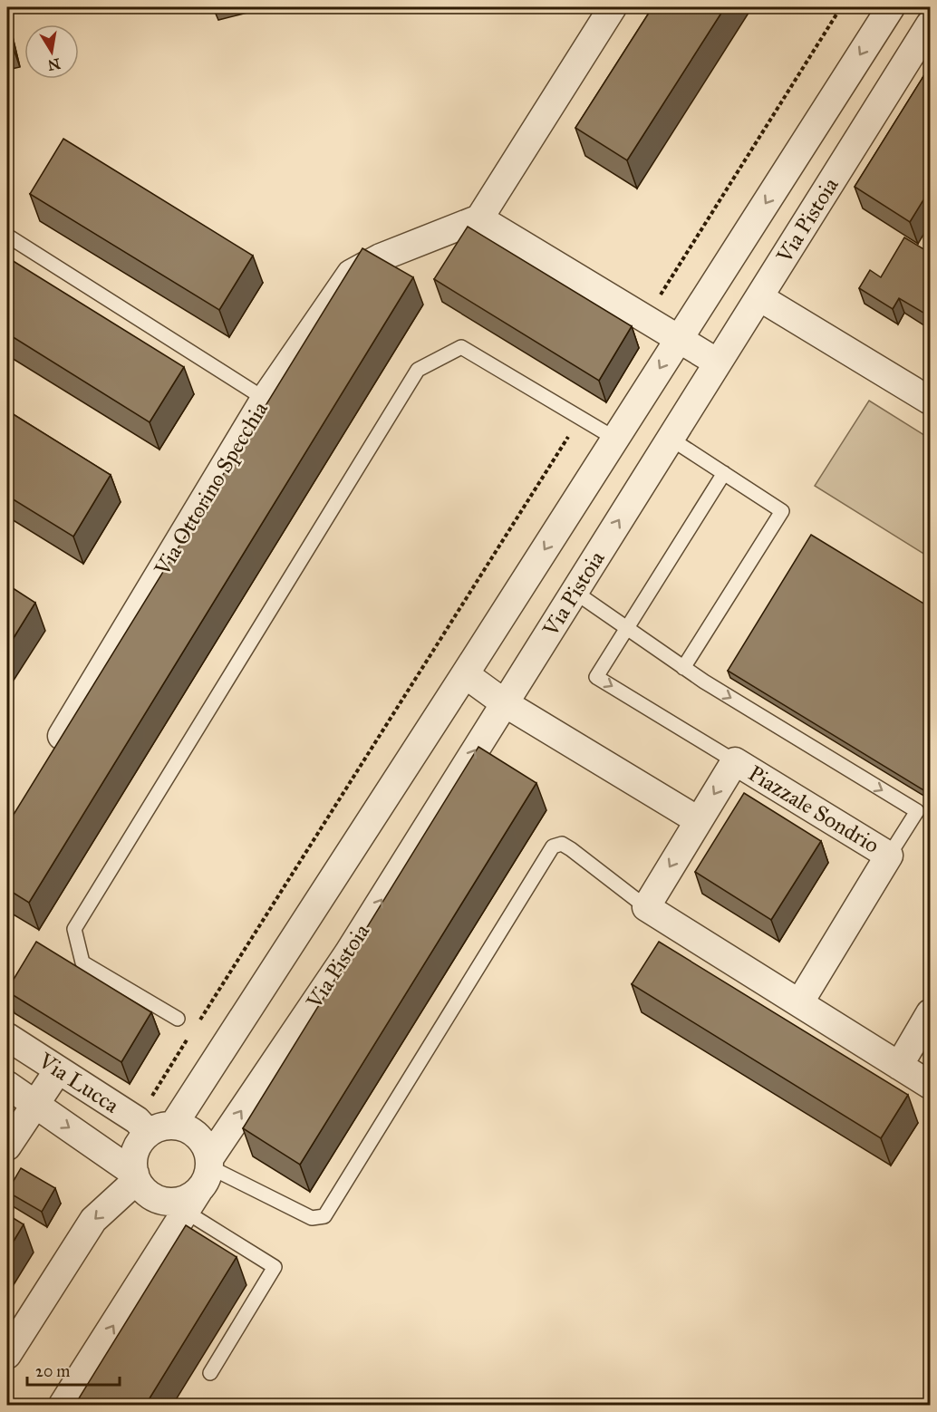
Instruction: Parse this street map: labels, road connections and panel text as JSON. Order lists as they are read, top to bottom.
{
  "streets": {
    "street": [
      "Via Pistoia",
      "Via Ottorino Specchia",
      "Piazzale Sondrio",
      "Via Lucca"
    ]
  },
  "crossings": [
    ["Via Pistoia", "Via Lucca"]
  ],
  "scale_bar": "20 m",
  "north": "bottom"
}
